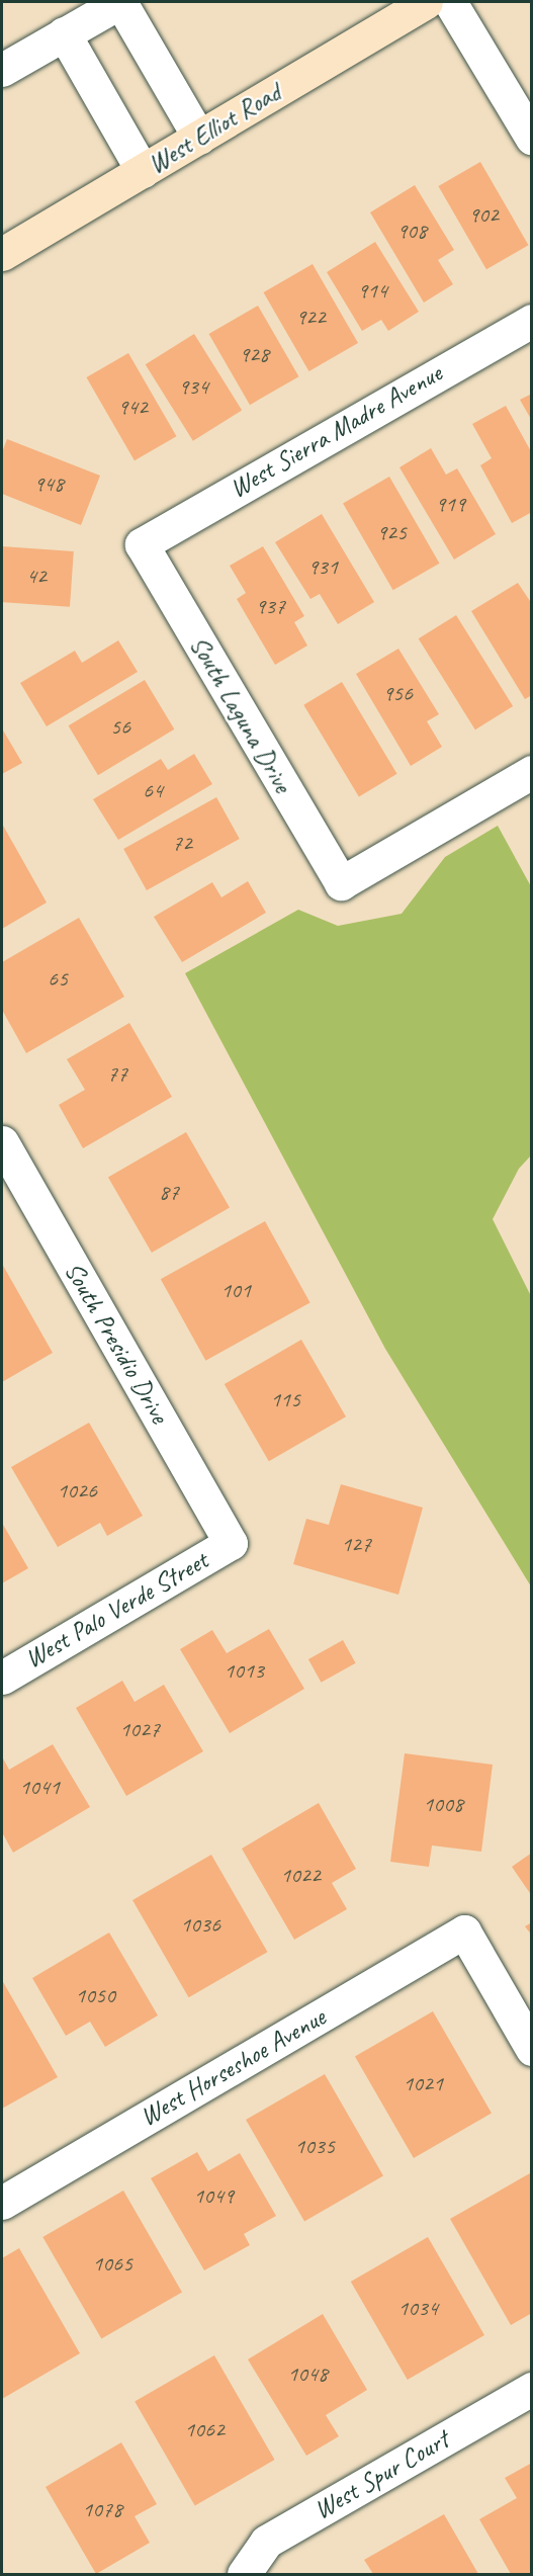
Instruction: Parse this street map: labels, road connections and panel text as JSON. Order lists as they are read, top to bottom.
{
  "streets": {
    "main road": ["West Elliot Road"],
    "street": [
      "West Sierra Madre Avenue",
      "South Laguna Drive",
      "South Presidio Drive",
      "West Palo Verde Street",
      "West Horseshoe Avenue",
      "West Spur Court"
    ]
  },
  "crossings": [
    ["West Sierra Madre Avenue", "South Laguna Drive"],
    ["South Presidio Drive", "West Palo Verde Street"]
  ],
  "house_numbers": [
    "902",
    "908",
    "914",
    "922",
    "928",
    "934",
    "942",
    "948",
    "919",
    "925",
    "931",
    "42",
    "937",
    "956",
    "56",
    "64",
    "72",
    "65",
    "77",
    "87",
    "101",
    "115",
    "1026",
    "127",
    "1013",
    "1027",
    "1041",
    "1008",
    "1022",
    "1036",
    "1050",
    "1021",
    "1035",
    "1049",
    "1065",
    "1034",
    "1048",
    "1062",
    "1078"
  ]
}
